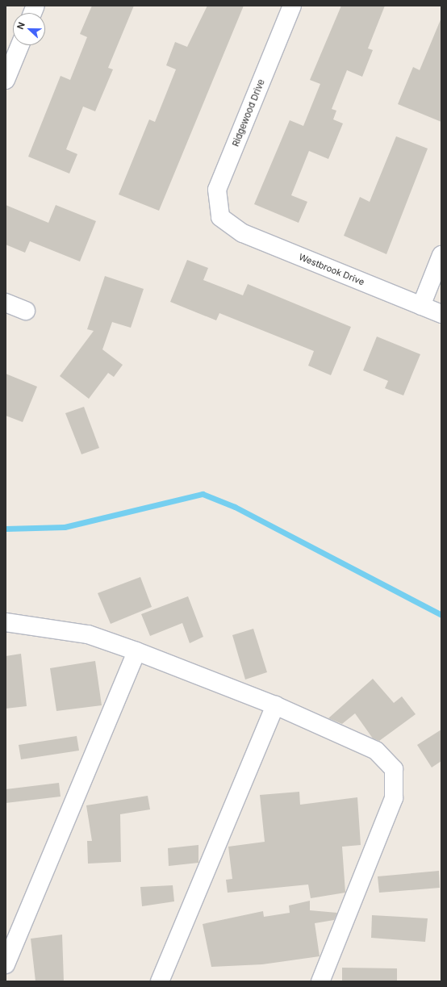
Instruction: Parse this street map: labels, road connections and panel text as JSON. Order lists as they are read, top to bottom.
{
  "streets": {
    "street": ["Ridgewood Drive", "Westbrook Drive"]
  },
  "crossings": [
    ["Ridgewood Drive", "Westbrook Drive"]
  ],
  "north": "left"
}
